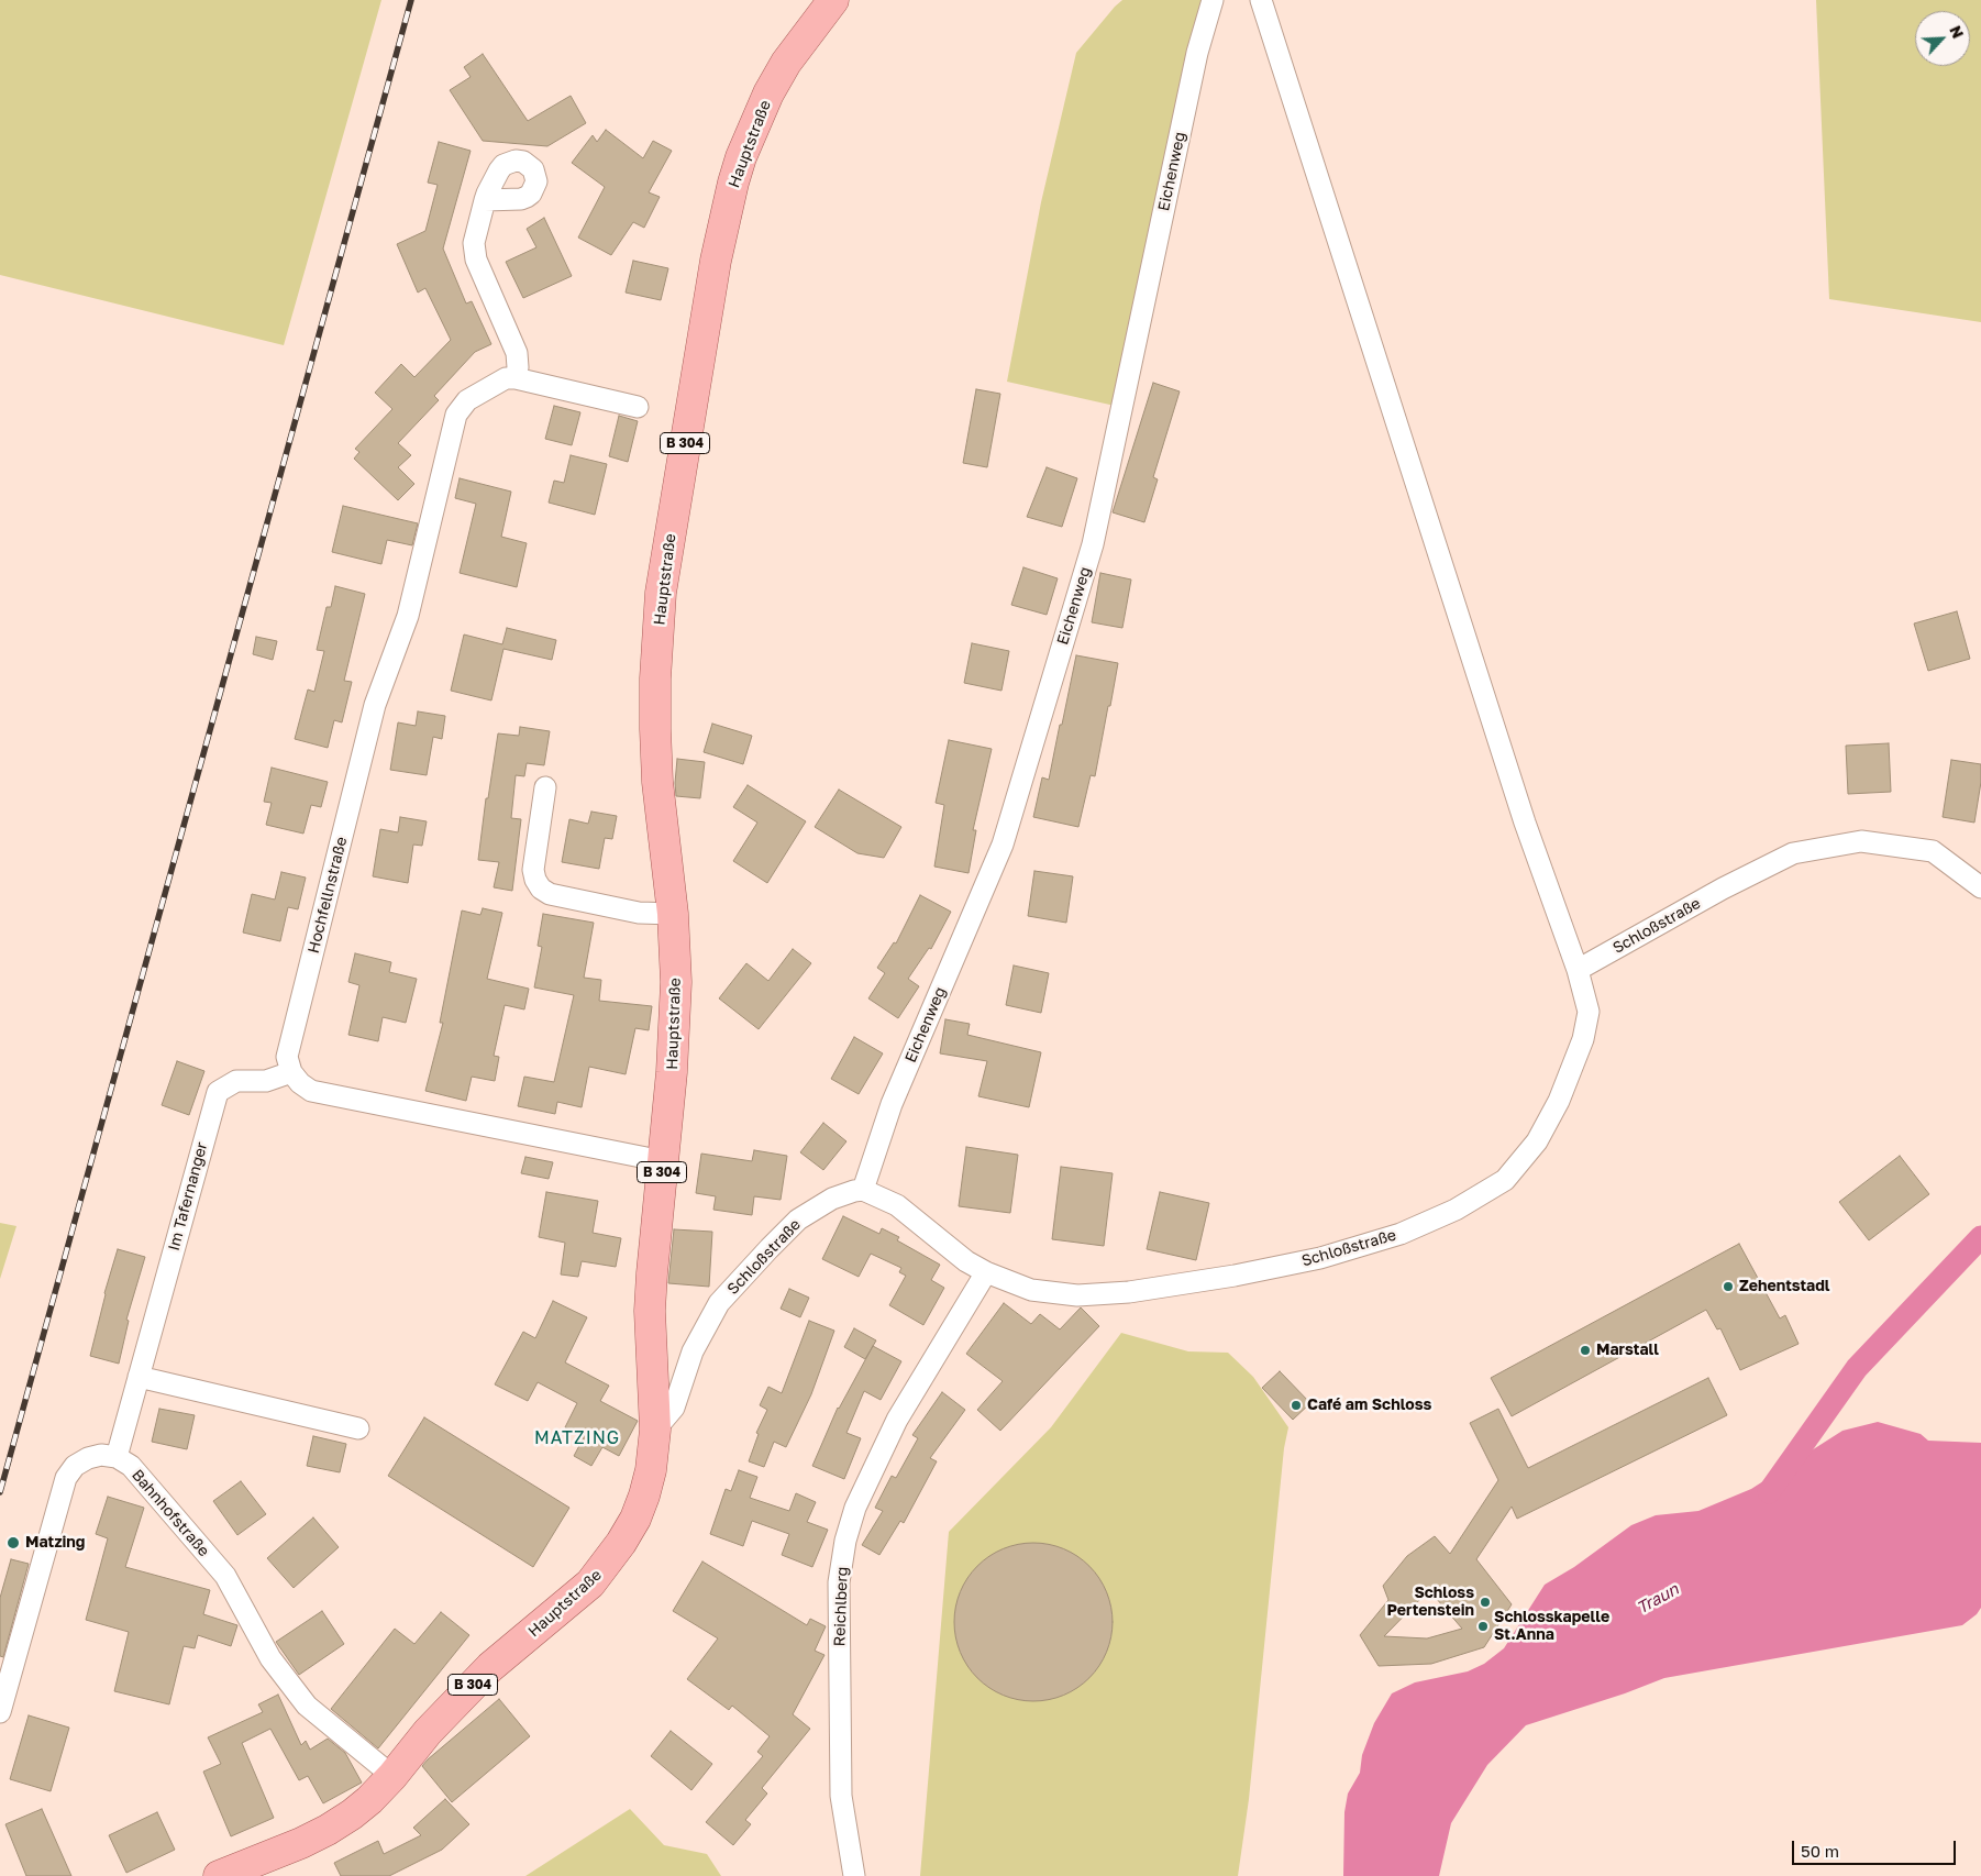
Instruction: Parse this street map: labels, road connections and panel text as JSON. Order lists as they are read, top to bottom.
{
  "streets": {
    "main road": ["Hauptstraße", "B 304"],
    "street": [
      "Eichenweg",
      "Hochfellnstraße",
      "Schloßstraße",
      "Im Tafernanger",
      "Bahnhofstraße",
      "Reichlberg"
    ]
  },
  "crossings": [
    ["Hauptstraße", "Schloßstraße"],
    ["Hauptstraße", "Bahnhofstraße"],
    ["Eichenweg", "Schloßstraße"],
    ["Hochfellnstraße", "Im Tafernanger"],
    ["Schloßstraße", "Reichlberg"],
    ["Im Tafernanger", "Bahnhofstraße"]
  ],
  "districts": ["MATZING"],
  "water": ["Traun"],
  "places": [
    "Zehentstadl",
    "Marstall",
    "Café am Schloss",
    "Matzing",
    "Schloss Pertenstein",
    "Schlosskapelle St.Anna"
  ],
  "scale_bar": "50 m",
  "north": "top right"
}
